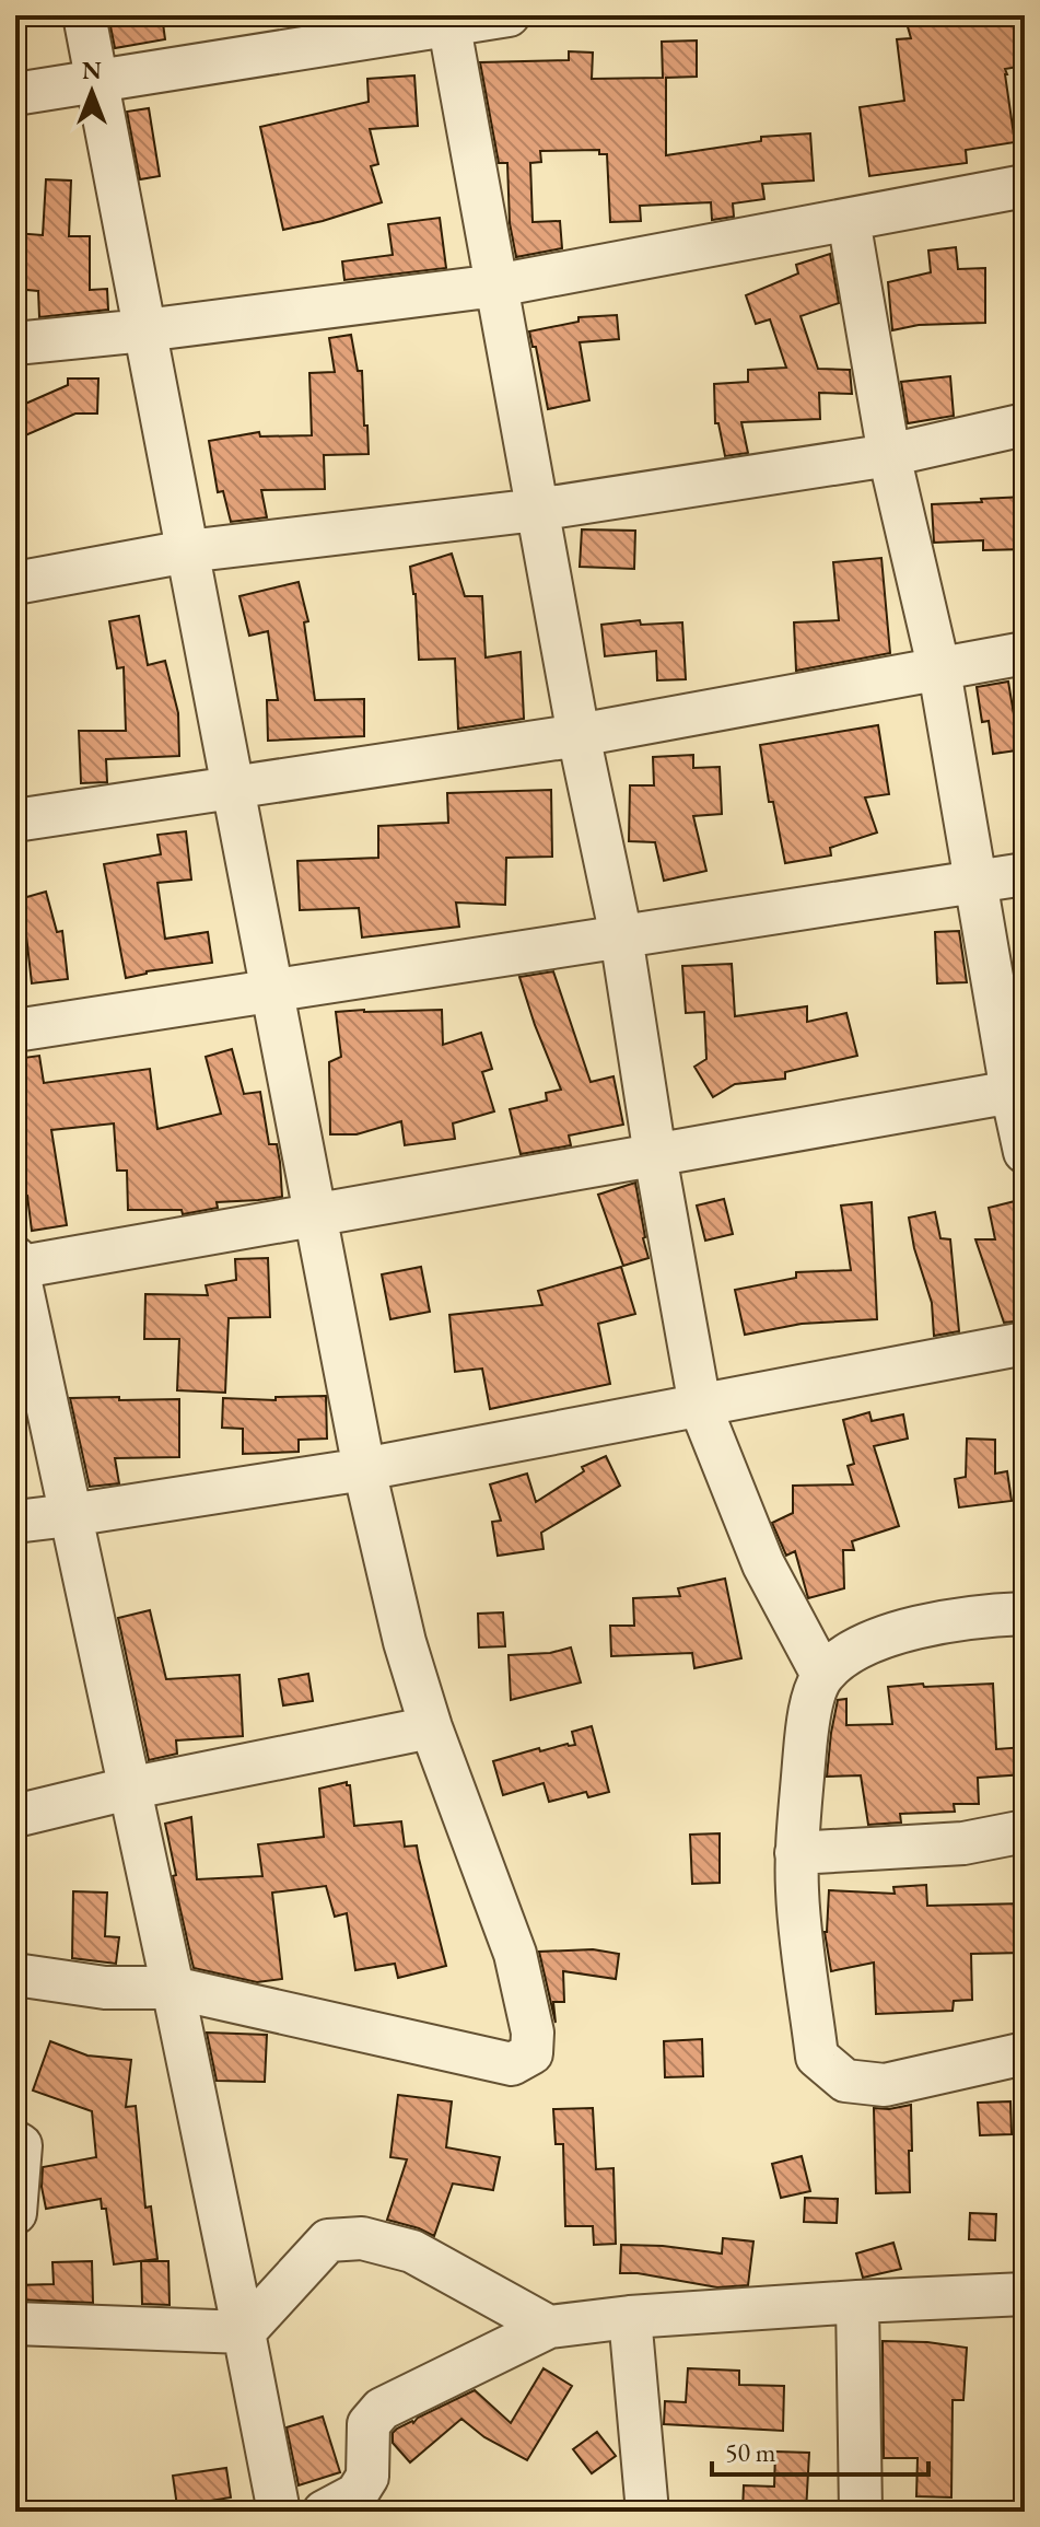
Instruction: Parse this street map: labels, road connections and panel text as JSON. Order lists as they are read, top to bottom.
{
  "scale_bar": "50 m",
  "north": "top"
}
